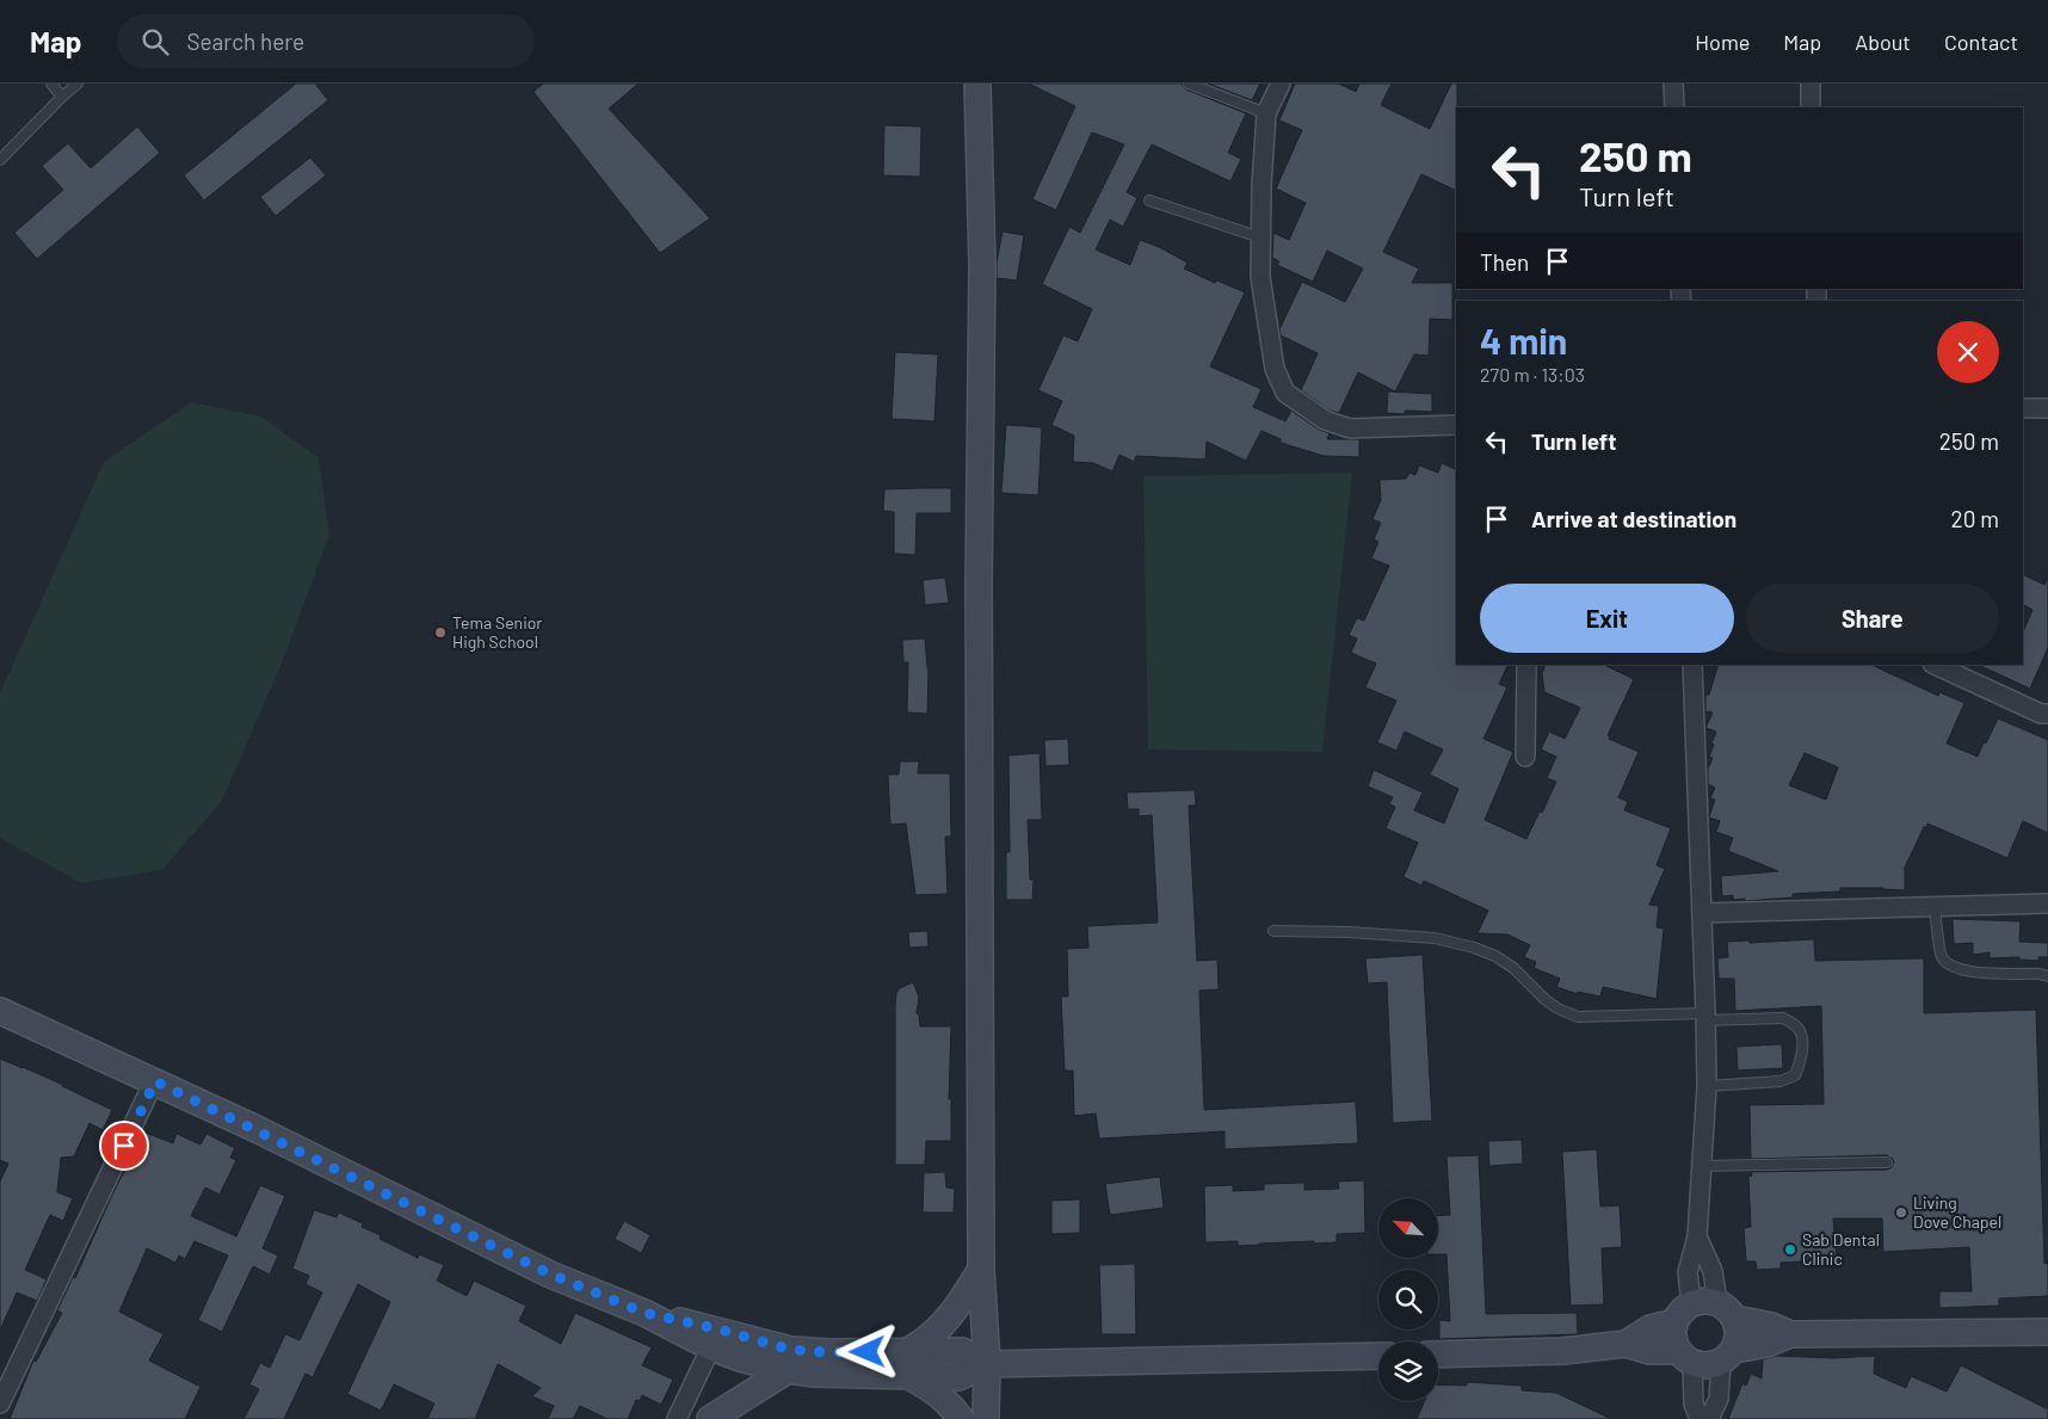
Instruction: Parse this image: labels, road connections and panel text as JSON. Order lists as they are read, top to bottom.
{
  "places": ["Tema Senior High School", "Living Dove Chapel", "Sab Dental Clinic"],
  "north": "top left",
  "page": {
    "header": "Map",
    "search": "Search here",
    "nav": [
      "Home",
      "Map",
      "About",
      "Contact"
    ],
    "turn": ["250 m", "Turn left"],
    "then": "Then",
    "heading": ["4 min", "270 m · 13:03"],
    "list": [
      {
        "name": "Turn left",
        "value": "250 m"
      },
      {
        "name": "Arrive at destination",
        "value": "20 m"
      }
    ],
    "buttons": ["Exit", "Share"]
  }
}
